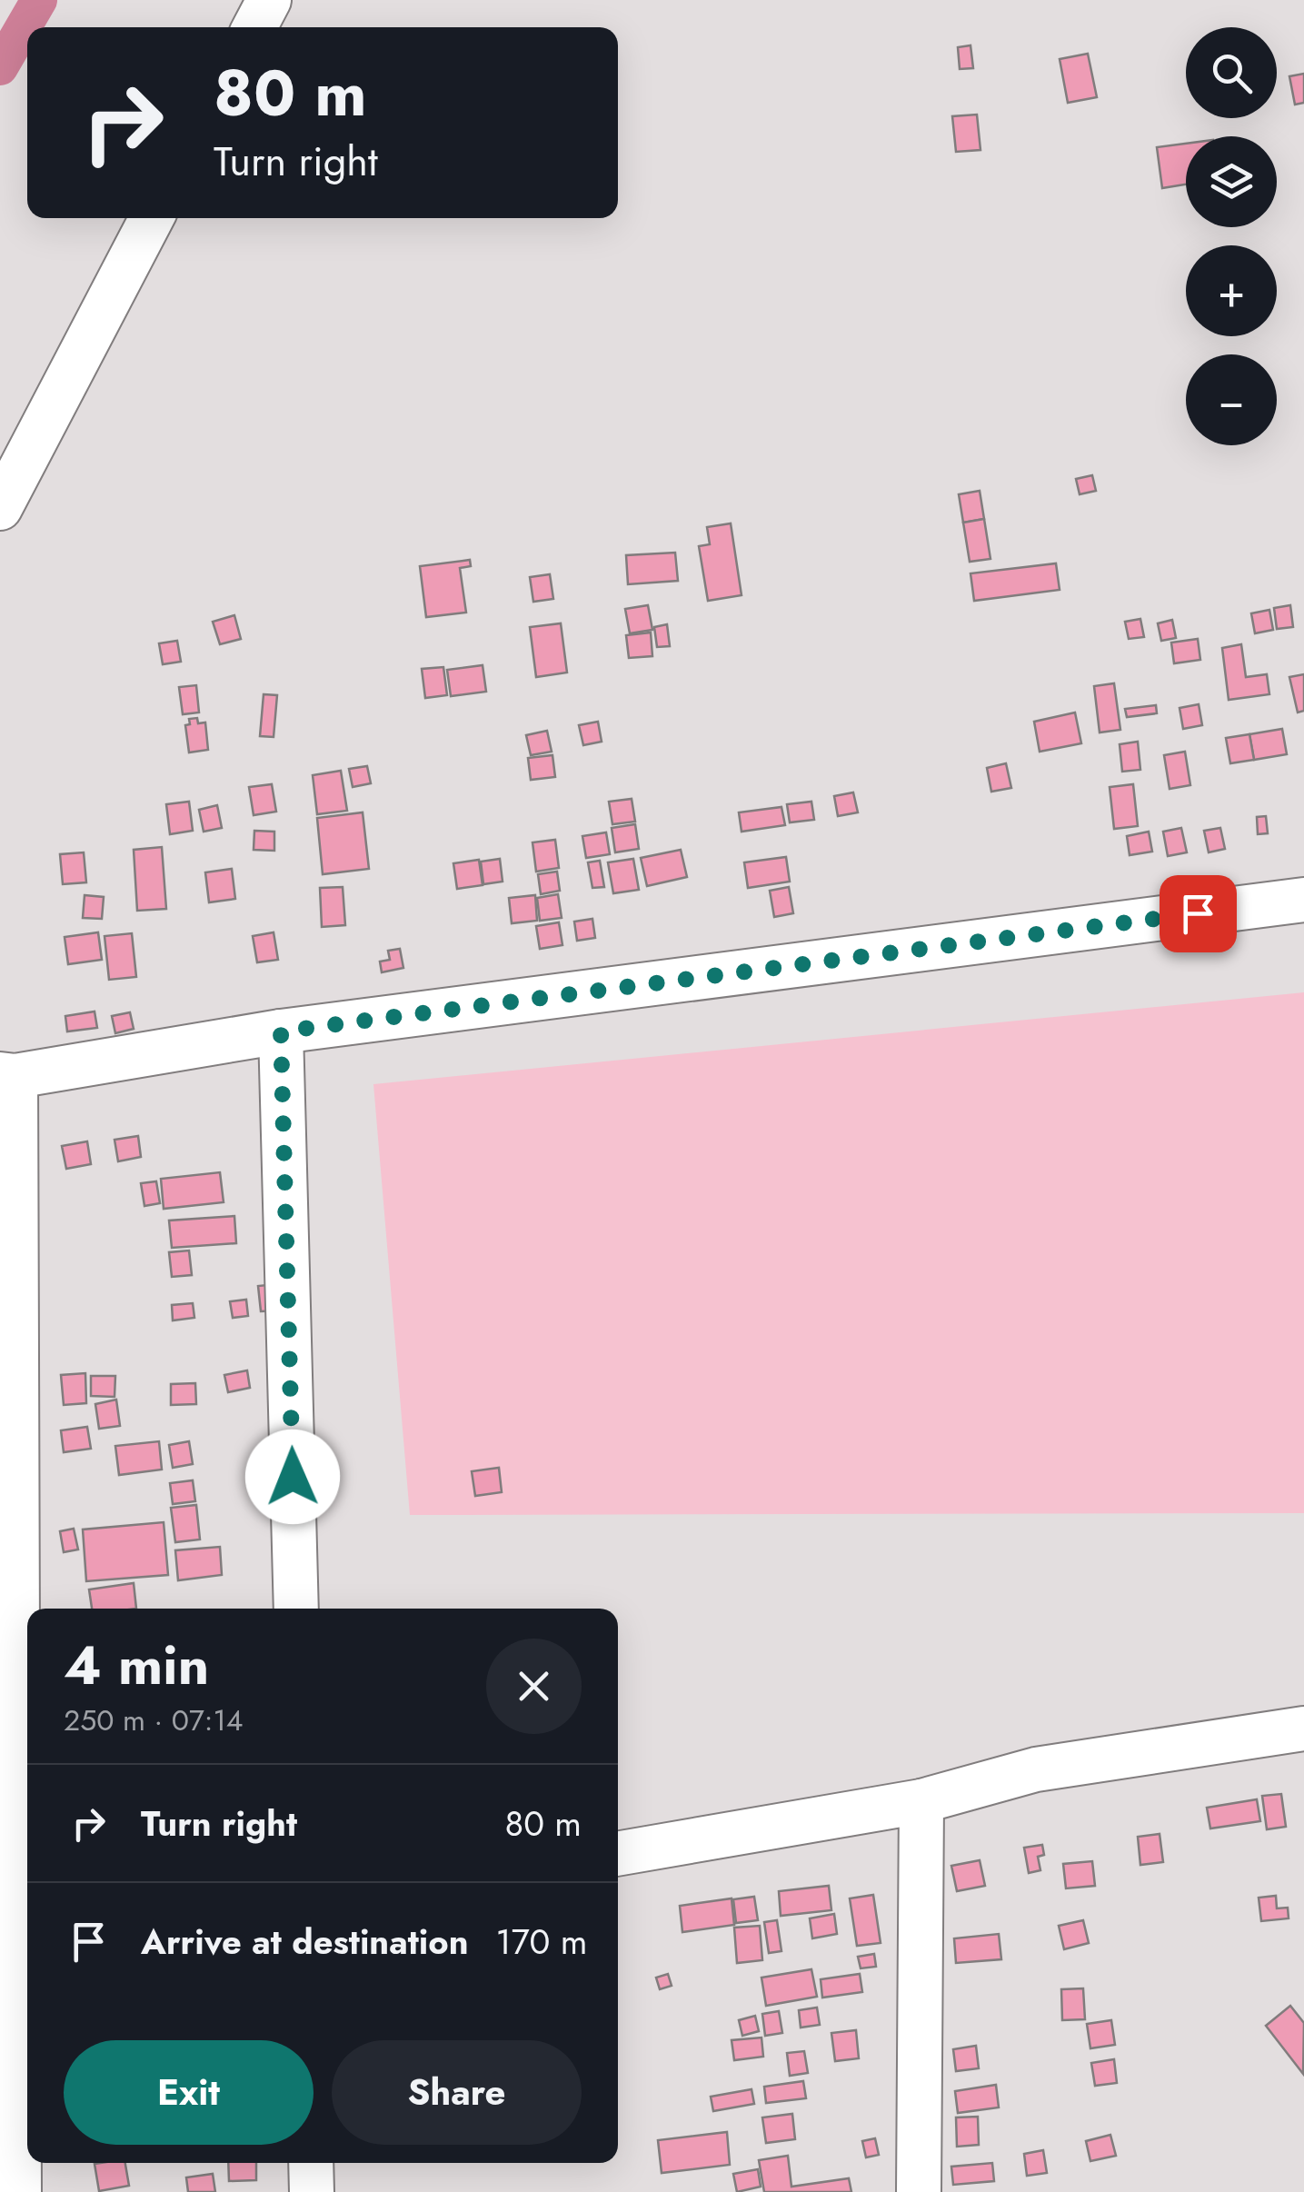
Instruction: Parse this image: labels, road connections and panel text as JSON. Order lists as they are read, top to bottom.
{
  "page": {
    "map_buttons": ["+", "−"],
    "turn": ["80 m", "Turn right"],
    "heading": ["4 min", "250 m · 07:14"],
    "list": [
      {
        "name": "Turn right",
        "value": "80 m"
      },
      {
        "name": "Arrive at destination",
        "value": "170 m"
      }
    ],
    "buttons": ["Exit", "Share"]
  }
}
